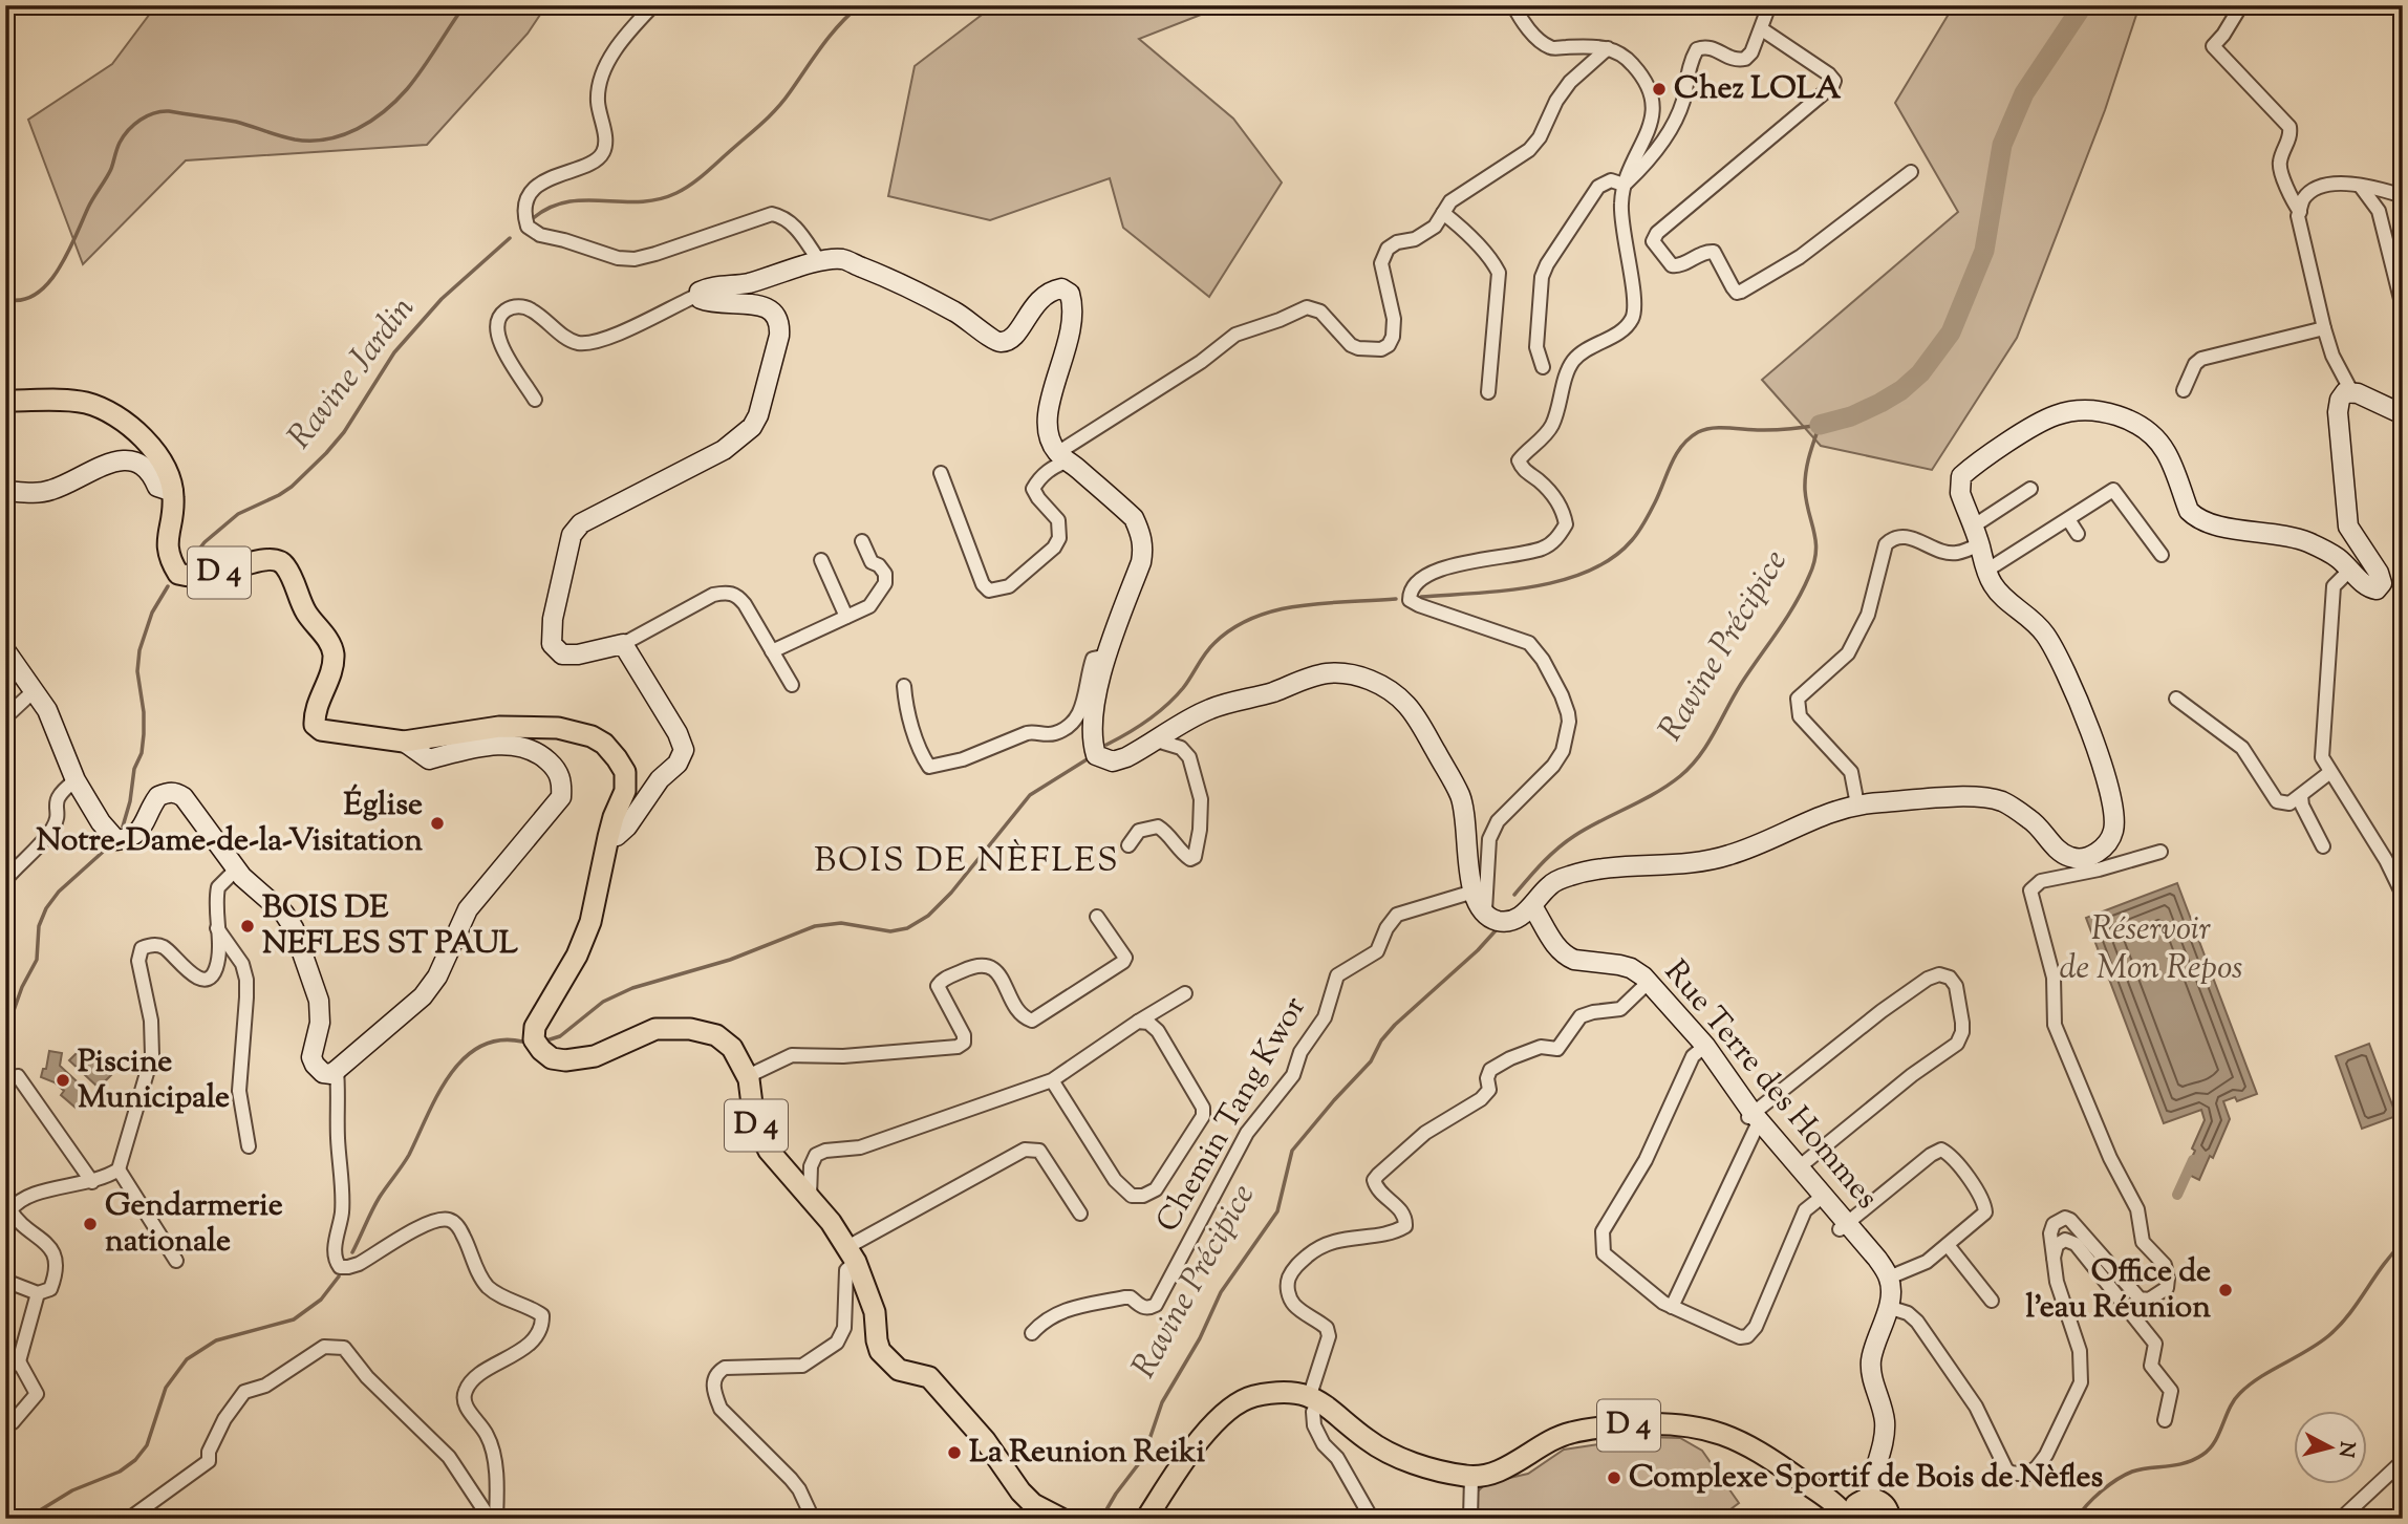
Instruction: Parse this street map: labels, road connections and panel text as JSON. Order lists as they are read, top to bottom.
{
  "streets": {
    "main road": ["D 4"],
    "street": ["Rue Terre des Hommes", "Chemin Tang Kwor"]
  },
  "districts": ["BOIS DE NÈFLES"],
  "water": ["Ravine Jardin", "Ravine Précipice", "Réservoir de Mon Repos"],
  "places": [
    "Chez LOLA",
    "Église Notre-Dame-de-la-Visitation",
    "BOIS DE NEFLES ST PAUL",
    "Piscine Municipale",
    "Gendarmerie nationale",
    "Office de l'eau Réunion",
    "La Reunion Reiki",
    "Complexe Sportif de Bois de Nèfles"
  ],
  "north": "right"
}
